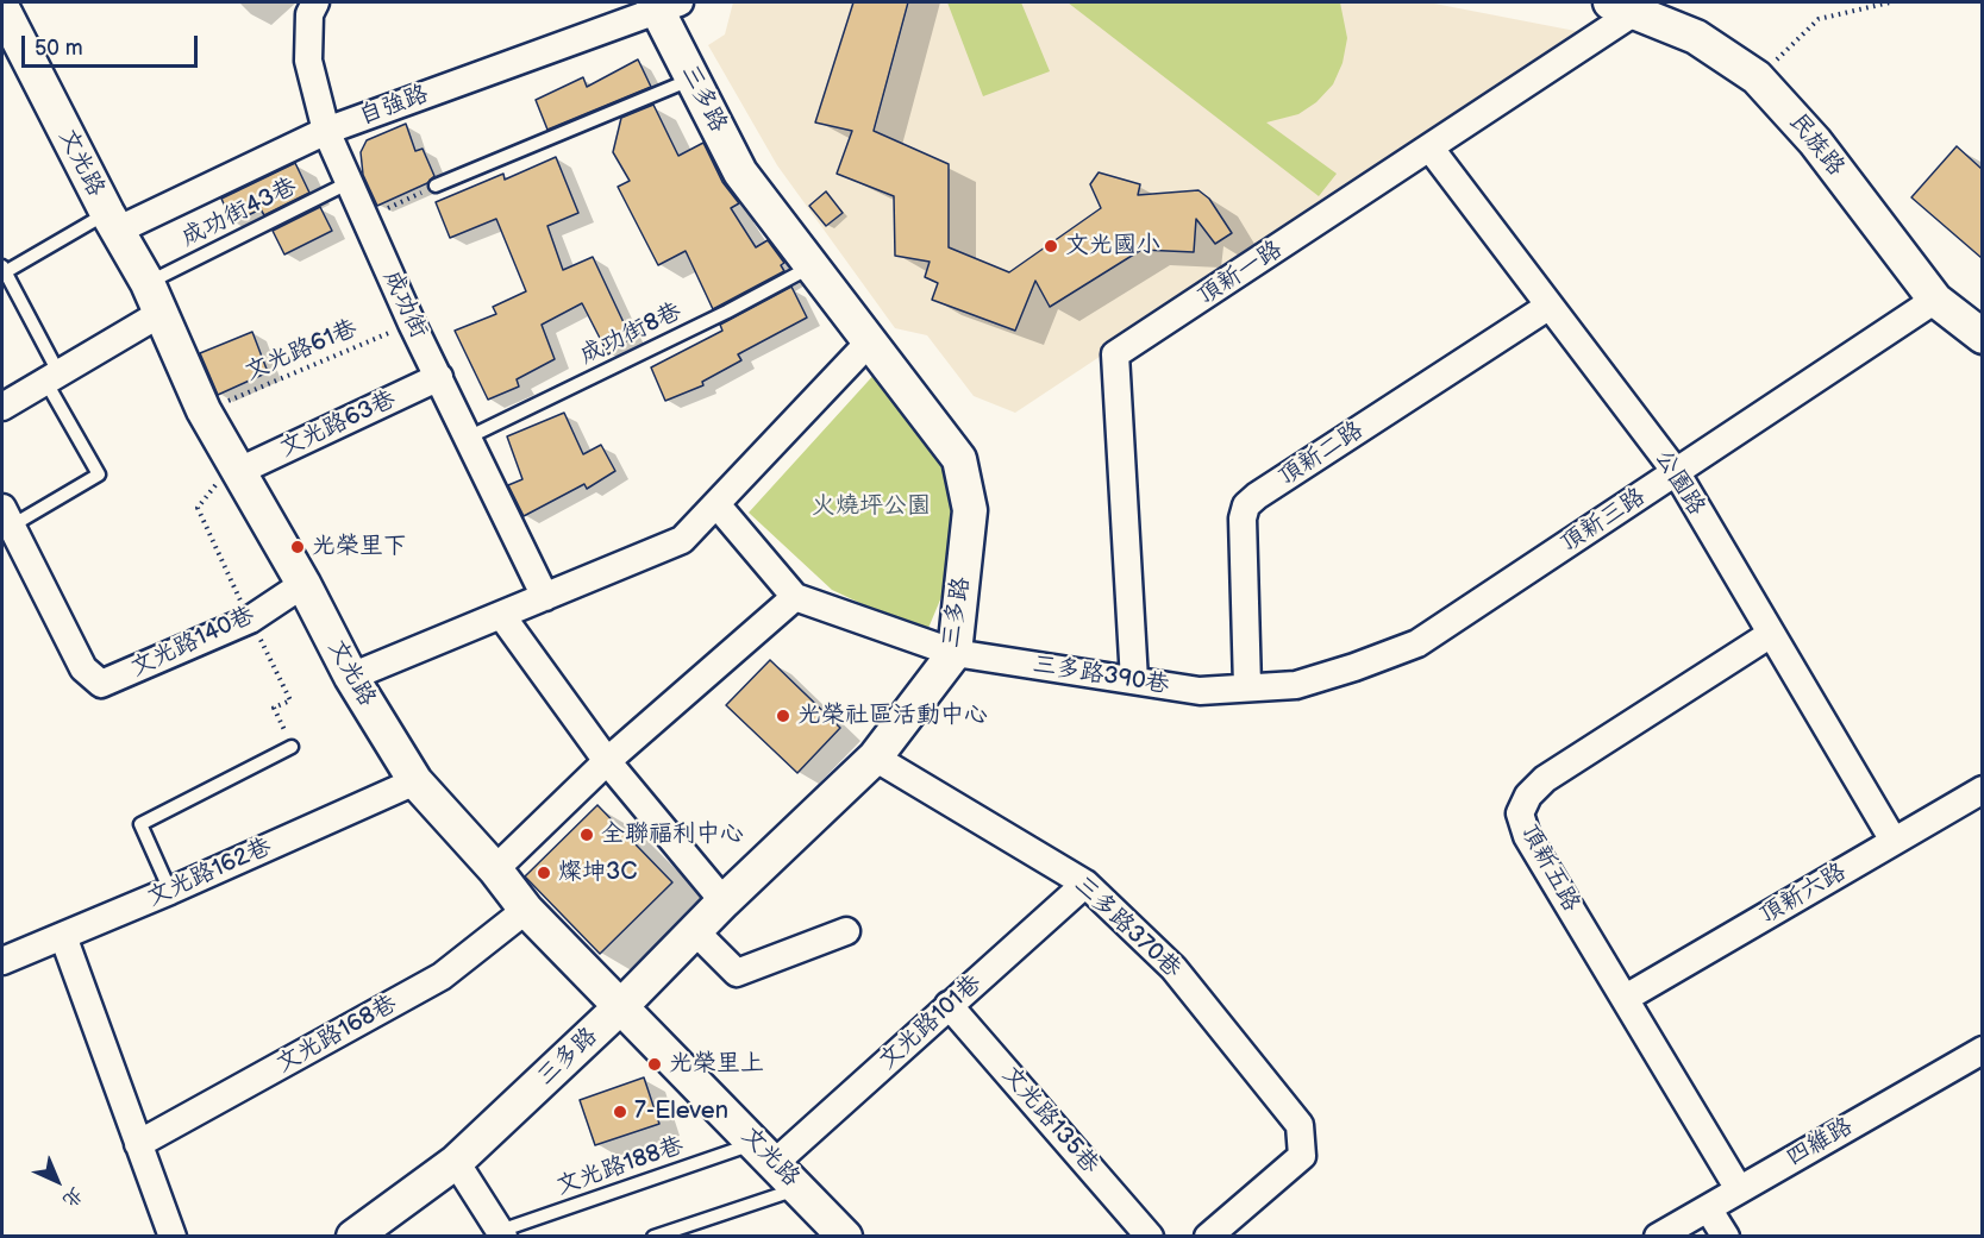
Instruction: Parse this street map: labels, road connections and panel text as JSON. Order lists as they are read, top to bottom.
{
  "streets": {
    "street": [
      "三多路",
      "自強路",
      "民族路",
      "文光路",
      "頂新一路",
      "成功街",
      "文光路63巷",
      "頂新二路",
      "公園路",
      "頂新三路",
      "文光路140巷",
      "三多路390巷",
      "頂新五路",
      "文光路162巷",
      "頂新六路",
      "三多路370巷",
      "文光路101巷",
      "文光路168巷",
      "文光路135巷",
      "四維路"
    ],
    "lane": ["成功街43巷", "成功街8巷", "文光路188巷"],
    "path": ["文光路61巷"]
  },
  "crossings": [
    ["三多路", "自強路"],
    ["三多路", "文光路"],
    ["三多路", "成功街8巷"],
    ["三多路", "三多路390巷"],
    ["三多路", "三多路370巷"],
    ["自強路", "文光路"],
    ["自強路", "成功街"],
    ["民族路", "頂新一路"],
    ["民族路", "頂新三路"],
    ["文光路", "成功街43巷"],
    ["文光路", "文光路61巷"],
    ["文光路", "文光路63巷"],
    ["文光路", "文光路140巷"],
    ["文光路", "文光路162巷"],
    ["文光路", "文光路101巷"],
    ["文光路", "文光路168巷"],
    ["文光路", "文光路188巷"],
    ["成功街43巷", "成功街"],
    ["頂新一路", "公園路"],
    ["頂新一路", "三多路390巷"],
    ["成功街", "成功街8巷"],
    ["成功街", "文光路61巷"],
    ["成功街", "文光路63巷"],
    ["頂新二路", "公園路"],
    ["頂新二路", "頂新三路"],
    ["頂新二路", "三多路390巷"],
    ["公園路", "頂新三路"],
    ["公園路", "頂新五路"],
    ["公園路", "頂新六路"],
    ["頂新三路", "三多路390巷"],
    ["頂新五路", "頂新六路"],
    ["頂新五路", "四維路"],
    ["三多路370巷", "文光路101巷"],
    ["文光路101巷", "文光路135巷"],
    ["文光路101巷", "文光路188巷"]
  ],
  "parks": ["火燒坪公園"],
  "places": [
    "文光國小",
    "光榮里下",
    "光榮社區活動中心",
    "全聯福利中心",
    "燦坤3C",
    "光榮里上",
    "7-Eleven"
  ],
  "scale_bar": "50 m",
  "north": "bottom right"
}
